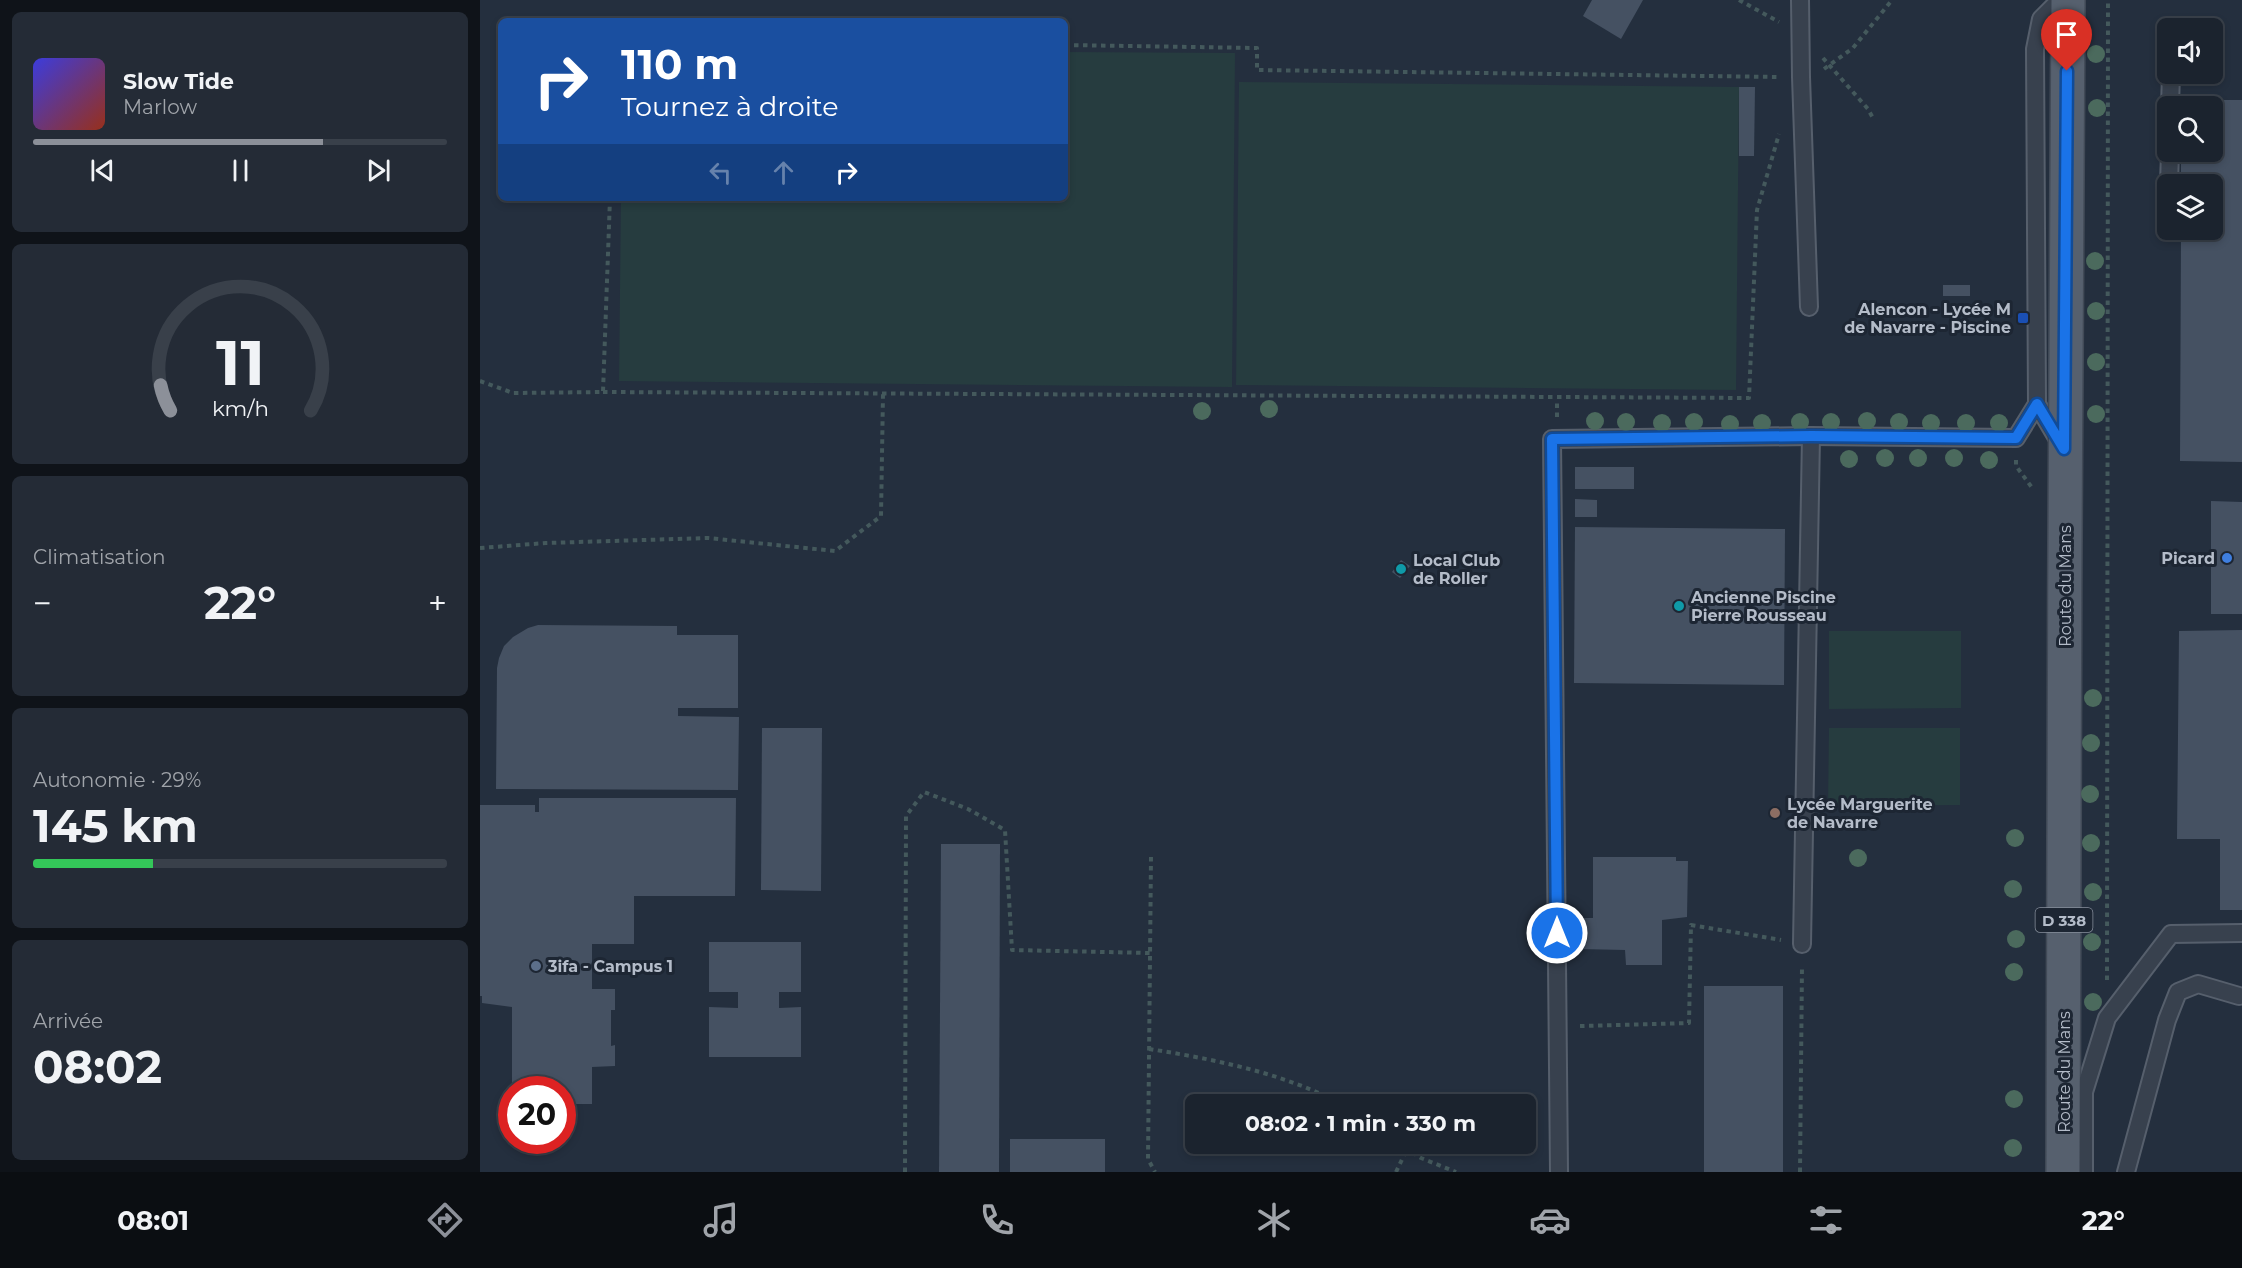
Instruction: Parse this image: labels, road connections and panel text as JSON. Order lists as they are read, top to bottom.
{
  "streets": {
    "main road": ["Route du Mans", "D 338"]
  },
  "places": {
    "transit": ["Alencon - Lycée M de Navarre - Piscine"],
    "other": [
      "Picard",
      "Local Club de Roller",
      "Ancienne Piscine Pierre Rousseau",
      "Lycée Marguerite de Navarre",
      "3ifa - Campus 1"
    ]
  },
  "page": {
    "turn": ["110 m", "Tournez à droite"],
    "song": ["Slow Tide", "Marlow"],
    "tile": [
      "Climatisation",
      ["Autonomie · 29%", "145 km"],
      ["Arrivée", "08:02"]
    ],
    "heat": ["−", "22°", "+"],
    "limit": "20",
    "trip": "08:02 · 1 min · 330 m",
    "tabs": ["08:01", "22°"],
    "gauge": ["11", "km/h"]
  }
}
